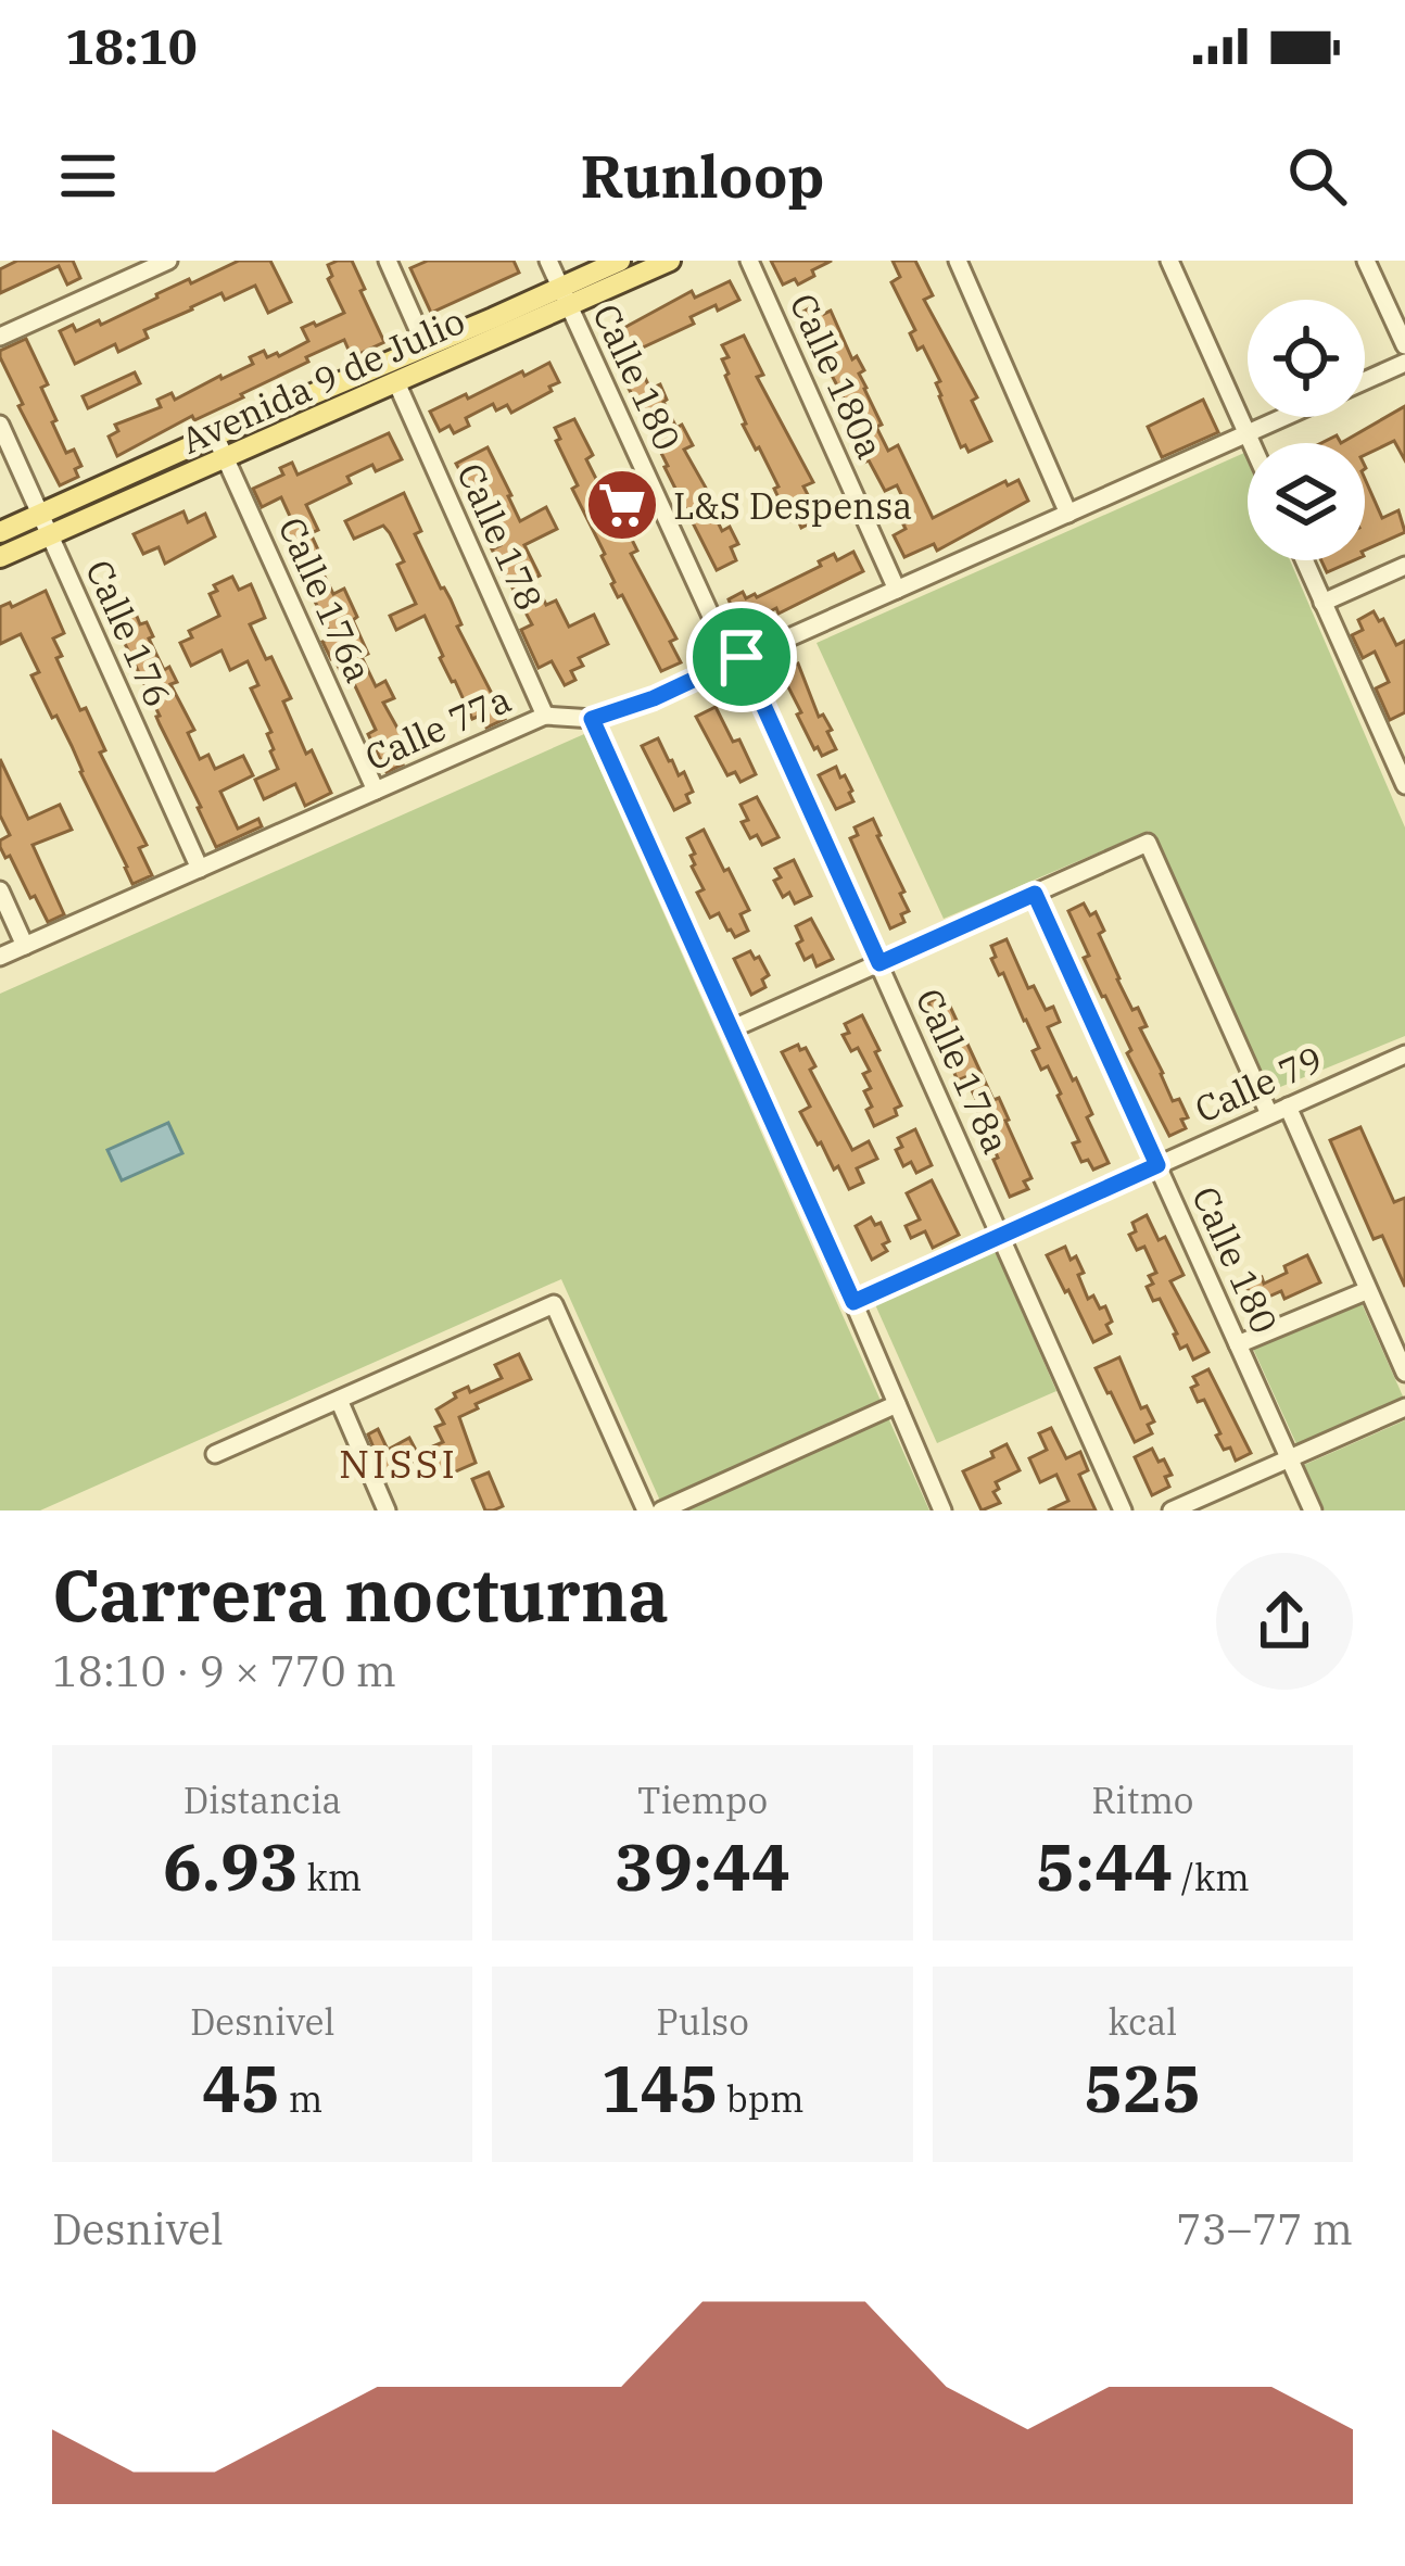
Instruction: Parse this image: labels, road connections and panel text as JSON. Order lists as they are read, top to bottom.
{
  "streets": {
    "main road": ["Avenida 9 de Julio"],
    "street": [
      "Calle 180a",
      "Calle 180",
      "Calle 178",
      "Calle 176a",
      "Calle 176",
      "Calle 77a",
      "Calle 178a",
      "Calle 79"
    ]
  },
  "crossings": [
    ["Calle 180a", "Calle 77a"],
    ["Calle 180", "Avenida 9 de Julio"],
    ["Calle 180", "Calle 77a"],
    ["Calle 180", "Calle 178a"],
    ["Calle 180", "Calle 79"],
    ["Avenida 9 de Julio", "Calle 178"],
    ["Avenida 9 de Julio", "Calle 176a"],
    ["Avenida 9 de Julio", "Calle 176"],
    ["Calle 178", "Calle 77a"],
    ["Calle 176a", "Calle 77a"],
    ["Calle 176", "Calle 77a"],
    ["Calle 77a", "Calle 178a"],
    ["Calle 178a", "Calle 79"]
  ],
  "districts": ["NISSI"],
  "places": {
    "supermarket": ["L&S Despensa"]
  },
  "page": {
    "status": "18:10",
    "header": "Runloop",
    "heading": ["Carrera nocturna", "18:10 · 9 × 770 m"],
    "stats": [
      ["Distancia", "6.93 km"],
      ["Tiempo", "39:44"],
      ["Ritmo", "5:44 /km"],
      ["Desnivel", "45 m"],
      ["Pulso", "145 bpm"],
      ["kcal", "525"]
    ],
    "chart": ["Desnivel", "73–77 m"]
  }
}
